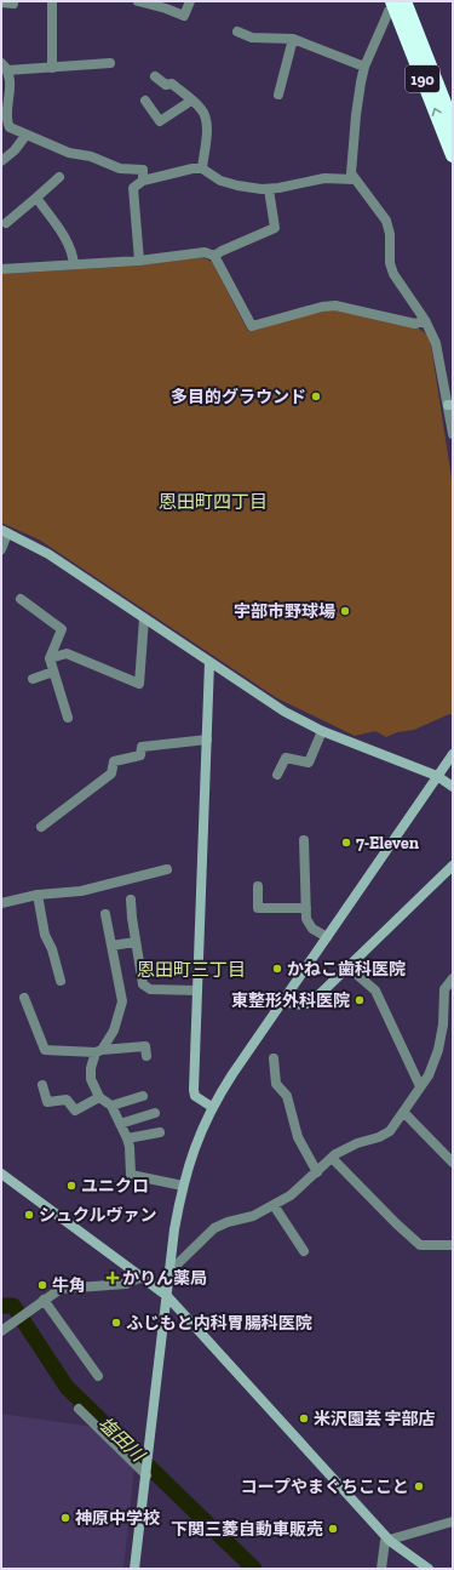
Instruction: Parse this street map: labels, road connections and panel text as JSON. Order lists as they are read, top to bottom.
{
  "streets": {
    "highway": ["190"]
  },
  "districts": ["恩田町四丁目", "恩田町三丁目"],
  "water": ["塩田川"],
  "places": {
    "other": [
      "多目的グラウンド",
      "宇部市野球場",
      "7-Eleven",
      "かねこ歯科医院",
      "東整形外科医院",
      "ユニクロ",
      "シュクルヴァン",
      "牛角",
      "ふじもと内科胃腸科医院",
      "米沢園芸 宇部店",
      "コープやまぐちここと",
      "神原中学校",
      "下関三菱自動車販売"
    ],
    "health": ["かりん薬局"]
  }
}
